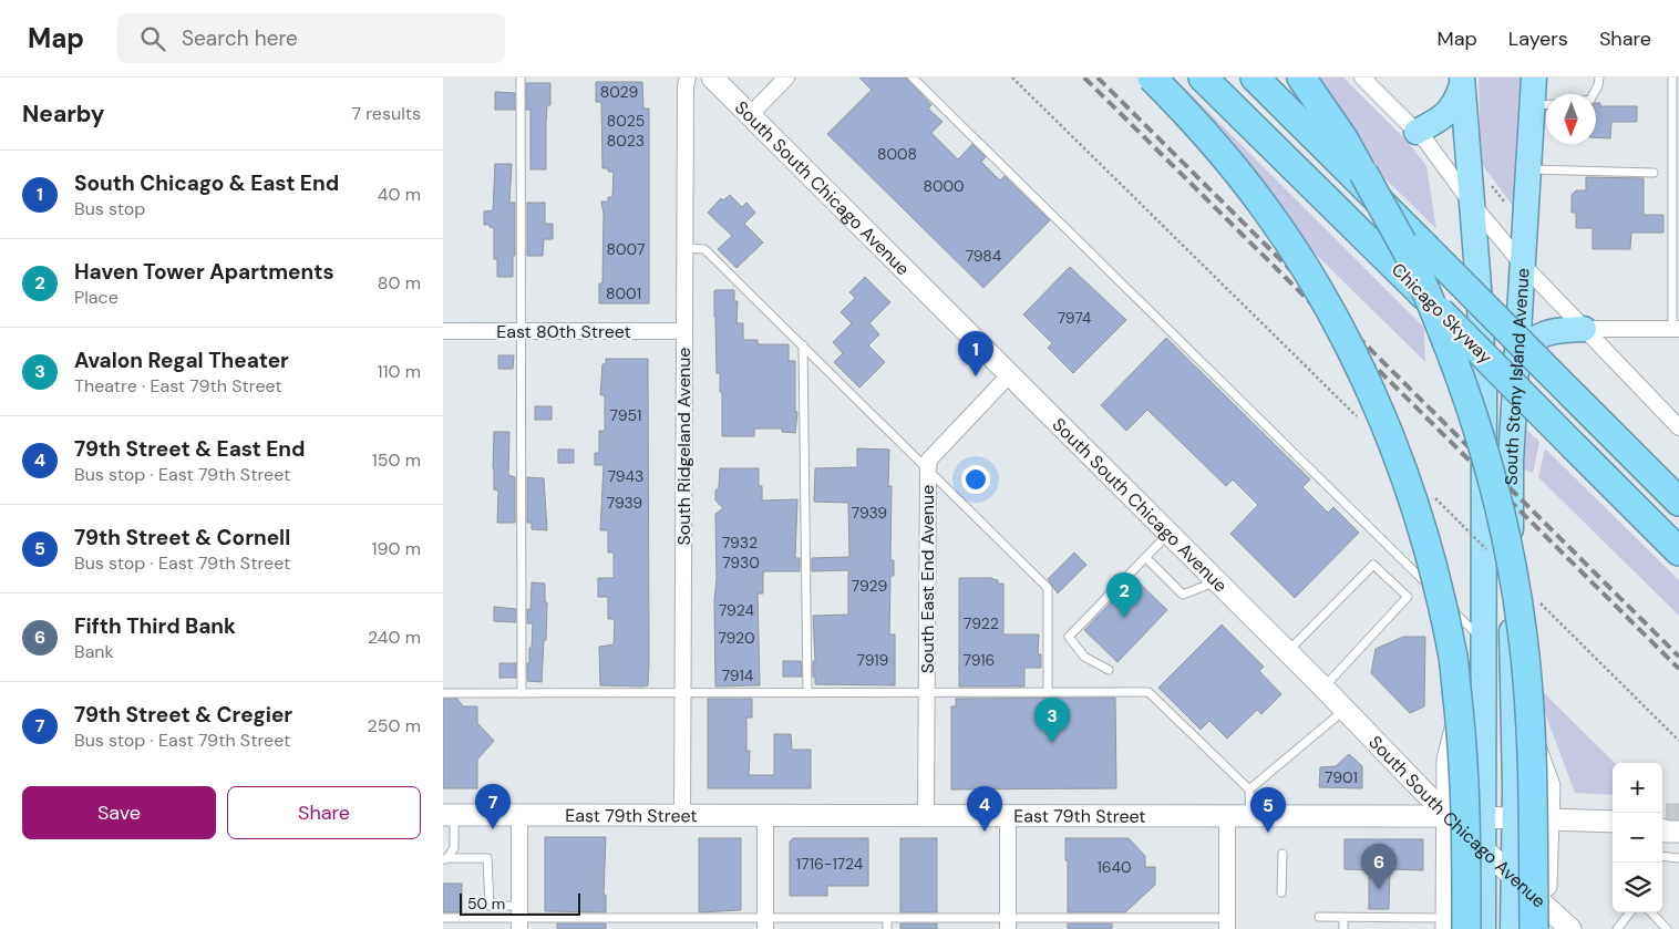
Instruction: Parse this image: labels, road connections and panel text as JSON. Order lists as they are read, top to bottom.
{
  "streets": {
    "highway": ["Chicago Skyway", "South Stony Island Avenue"],
    "main road": ["South South Chicago Avenue", "East 79th Street"],
    "street": ["East 80th Street", "South Ridgeland Avenue", "South East End Avenue"]
  },
  "crossings": [
    ["South South Chicago Avenue", "South Stony Island Avenue"],
    ["South South Chicago Avenue", "South East End Avenue"],
    ["South South Chicago Avenue", "East 79th Street"],
    ["East 80th Street", "South Ridgeland Avenue"],
    ["South Stony Island Avenue", "East 79th Street"],
    ["South Ridgeland Avenue", "East 79th Street"],
    ["South East End Avenue", "East 79th Street"]
  ],
  "house_numbers": [
    "8029",
    "8025",
    "8023",
    "8008",
    "8000",
    "8007",
    "7984",
    "8001",
    "7974",
    "7951",
    "7943",
    "7939",
    "7939",
    "7932",
    "7930",
    "7929",
    "7924",
    "7922",
    "7920",
    "7919",
    "7916",
    "7914",
    "7901",
    "1716-1724",
    "1640"
  ],
  "scale_bar": "50 m",
  "north": "bottom",
  "page": {
    "header": "Map",
    "search": "Search here",
    "nav": ["Map", "Layers", "Share"],
    "heading": ["Nearby", "7 results"],
    "list": [
      {
        "mark": "1",
        "name": "South Chicago & East End",
        "note": "Bus stop",
        "value": "40 m"
      },
      {
        "mark": "2",
        "name": "Haven Tower Apartments",
        "note": "Place",
        "value": "80 m"
      },
      {
        "mark": "3",
        "name": "Avalon Regal Theater",
        "note": "Theatre · East 79th Street",
        "value": "110 m"
      },
      {
        "mark": "4",
        "name": "79th Street & East End",
        "note": "Bus stop · East 79th Street",
        "value": "150 m"
      },
      {
        "mark": "5",
        "name": "79th Street & Cornell",
        "note": "Bus stop · East 79th Street",
        "value": "190 m"
      },
      {
        "mark": "6",
        "name": "Fifth Third Bank",
        "note": "Bank",
        "value": "240 m"
      },
      {
        "mark": "7",
        "name": "79th Street & Cregier",
        "note": "Bus stop · East 79th Street",
        "value": "250 m"
      }
    ],
    "pins": [
      "1",
      "2",
      "3",
      "7",
      "4",
      "5",
      "6"
    ],
    "map_buttons": ["+", "−"],
    "buttons": ["Save", "Share"],
    "scale": "50 m"
  }
}
